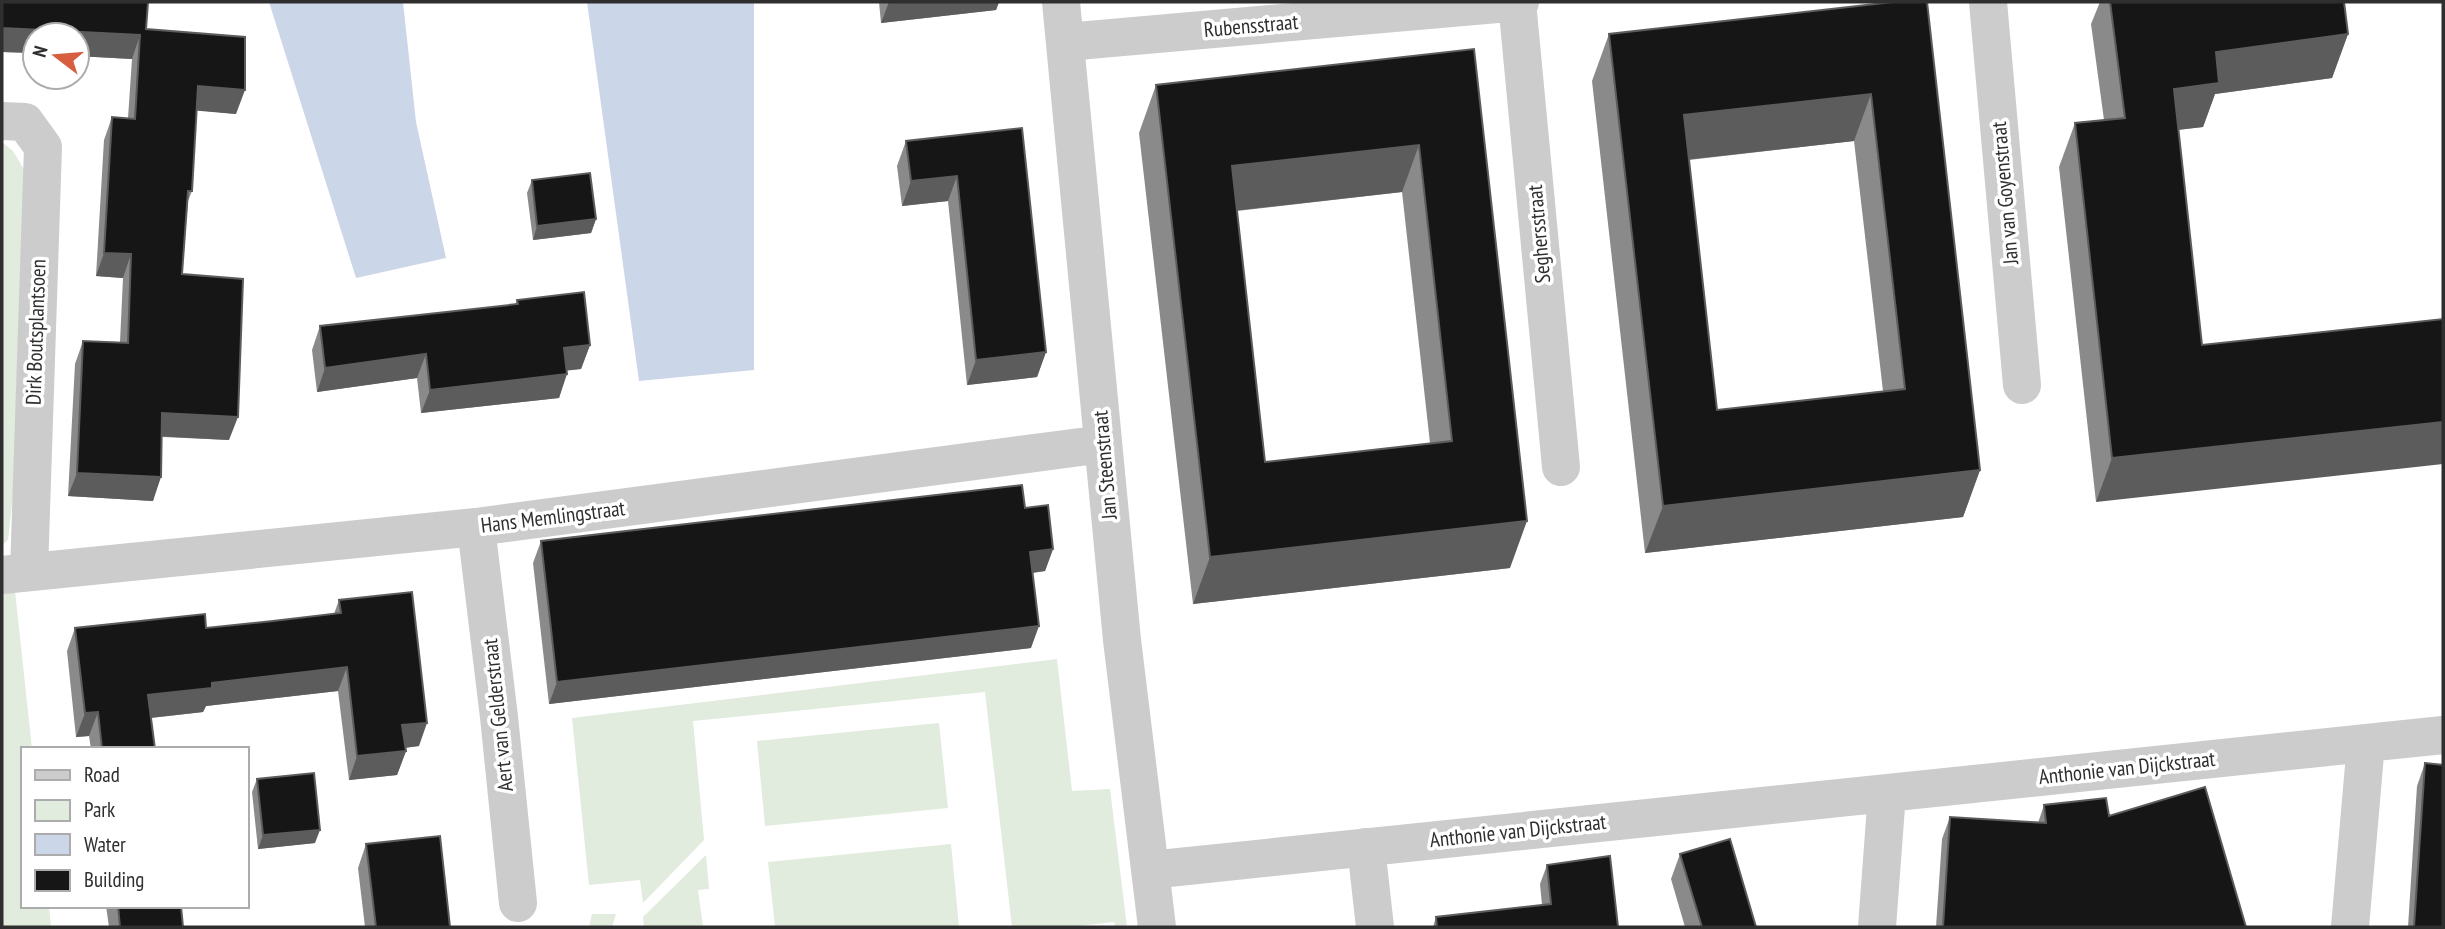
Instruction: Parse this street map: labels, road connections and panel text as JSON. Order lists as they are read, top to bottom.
{
  "streets": {
    "street": [
      "Rubensstraat",
      "Jan van Goyenstraat",
      "Seghersstraat",
      "Dirk Boutsplantsoen",
      "Jan Steenstraat",
      "Hans Memlingstraat",
      "Aert van Gelderstraat",
      "Anthonie van Dijckstraat"
    ]
  },
  "crossings": [
    ["Rubensstraat", "Seghersstraat"],
    ["Rubensstraat", "Jan Steenstraat"],
    ["Dirk Boutsplantsoen", "Hans Memlingstraat"],
    ["Jan Steenstraat", "Hans Memlingstraat"],
    ["Jan Steenstraat", "Anthonie van Dijckstraat"],
    ["Hans Memlingstraat", "Aert van Gelderstraat"]
  ],
  "legend": [
    "Road",
    "Park",
    "Water",
    "Building"
  ],
  "north": "left"
}
